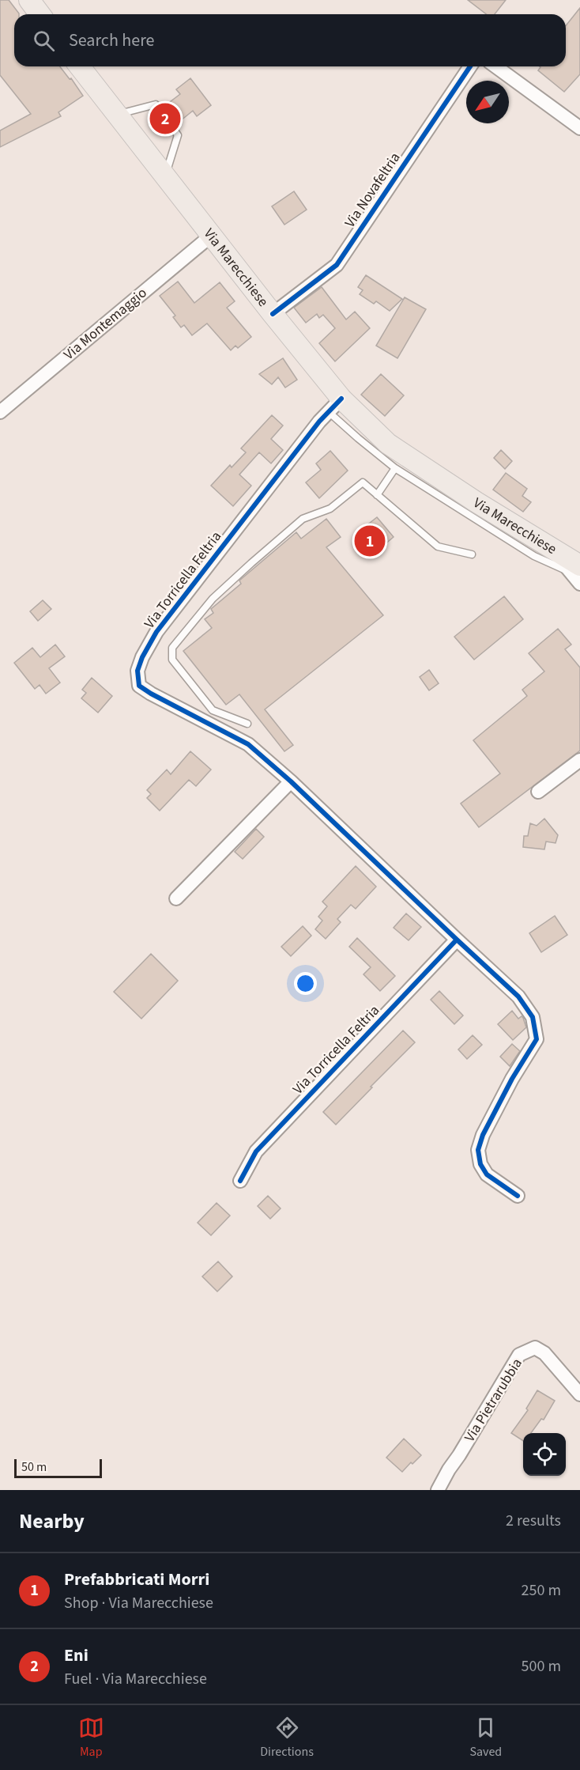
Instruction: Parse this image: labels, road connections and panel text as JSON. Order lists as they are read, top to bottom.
{
  "streets": {
    "main road": ["Via Marecchiese"],
    "street": [
      "Via Novafeltria",
      "Via Montemaggio",
      "Via Torricella Feltria",
      "Via Pietrarubbia"
    ]
  },
  "crossings": [
    ["Via Novafeltria", "Via Marecchiese"],
    ["Via Marecchiese", "Via Montemaggio"],
    ["Via Marecchiese", "Via Torricella Feltria"]
  ],
  "scale_bar": "50 m",
  "north": "bottom left",
  "page": {
    "search": "Search here",
    "pins": ["2", "1"],
    "scale": "50 m",
    "heading": ["Nearby", "2 results"],
    "list": [
      {
        "mark": "1",
        "name": "Prefabbricati Morri",
        "note": "Shop · Via Marecchiese",
        "value": "250 m"
      },
      {
        "mark": "2",
        "name": "Eni",
        "note": "Fuel · Via Marecchiese",
        "value": "500 m"
      }
    ],
    "nav": ["Map", "Directions", "Saved"]
  }
}
